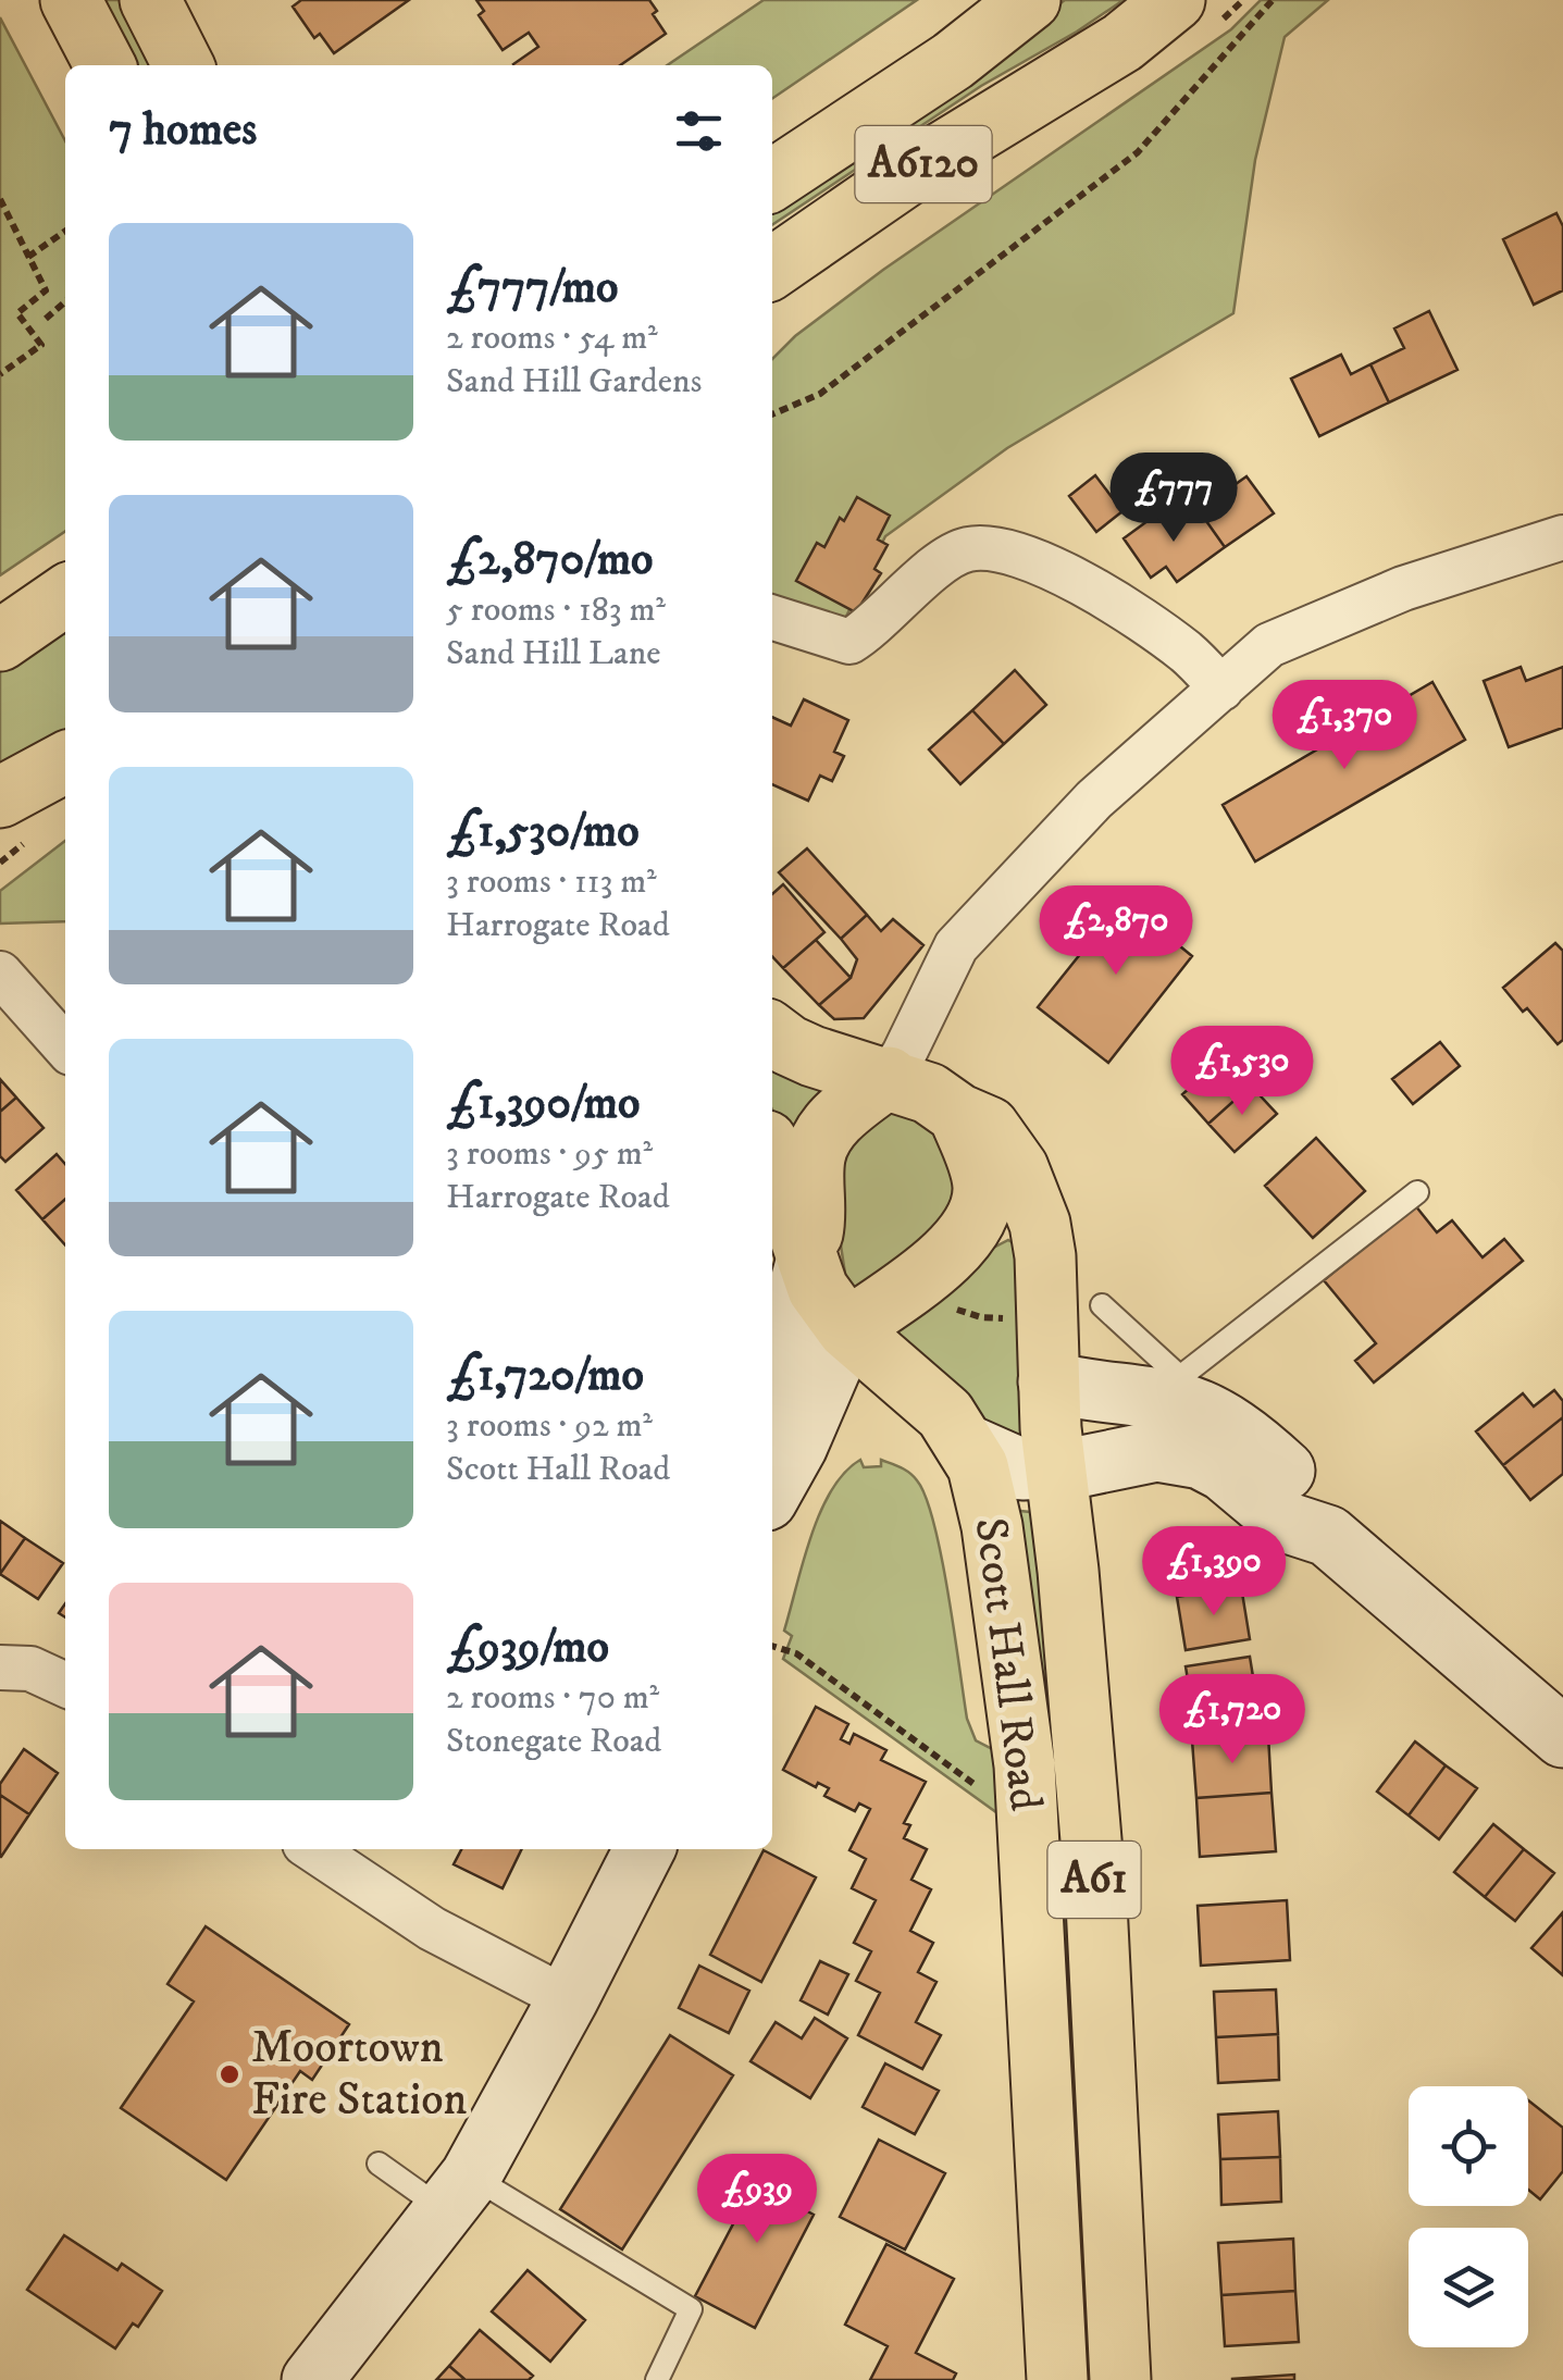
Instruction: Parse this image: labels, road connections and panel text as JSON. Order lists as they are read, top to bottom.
{
  "streets": {
    "highway": ["A6120", "Scott Hall Road", "A61"]
  },
  "crossings": [
    ["Scott Hall Road", "A61"]
  ],
  "places": ["Moortown Fire Station"],
  "page": {
    "heading": "7 homes",
    "list": [
      {
        "name": "£777/mo",
        "note": "2 rooms · 54 m² · Sand Hill Gardens"
      },
      {
        "name": "£2,870/mo",
        "note": "5 rooms · 183 m² · Sand Hill Lane"
      },
      {
        "name": "£1,530/mo",
        "note": "3 rooms · 113 m² · Harrogate Road"
      },
      {
        "name": "£1,390/mo",
        "note": "3 rooms · 95 m² · Harrogate Road"
      },
      {
        "name": "£1,720/mo",
        "note": "3 rooms · 92 m² · Scott Hall Road"
      },
      {
        "name": "£939/mo",
        "note": "2 rooms · 70 m² · Stonegate Road"
      }
    ],
    "price": [
      "£777",
      "£1,370",
      "£2,870",
      "£1,530",
      "£1,390",
      "£1,720",
      "£939"
    ]
  }
}
